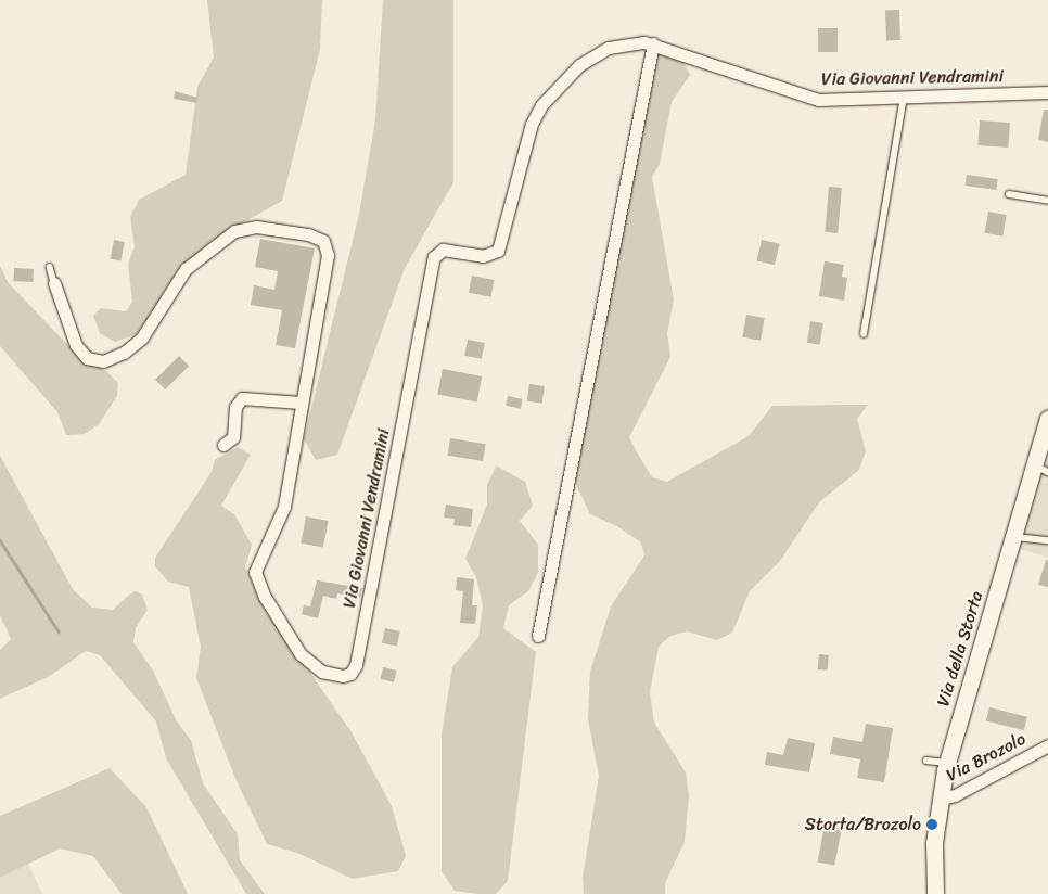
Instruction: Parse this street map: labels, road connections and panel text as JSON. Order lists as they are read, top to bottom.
{
  "streets": {
    "main road": ["Via della Storta"],
    "street": ["Via Giovanni Vendramini", "Via Brozolo"]
  },
  "crossings": [
    ["Via della Storta", "Via Brozolo"]
  ],
  "places": ["Storta/Brozolo"]
}
